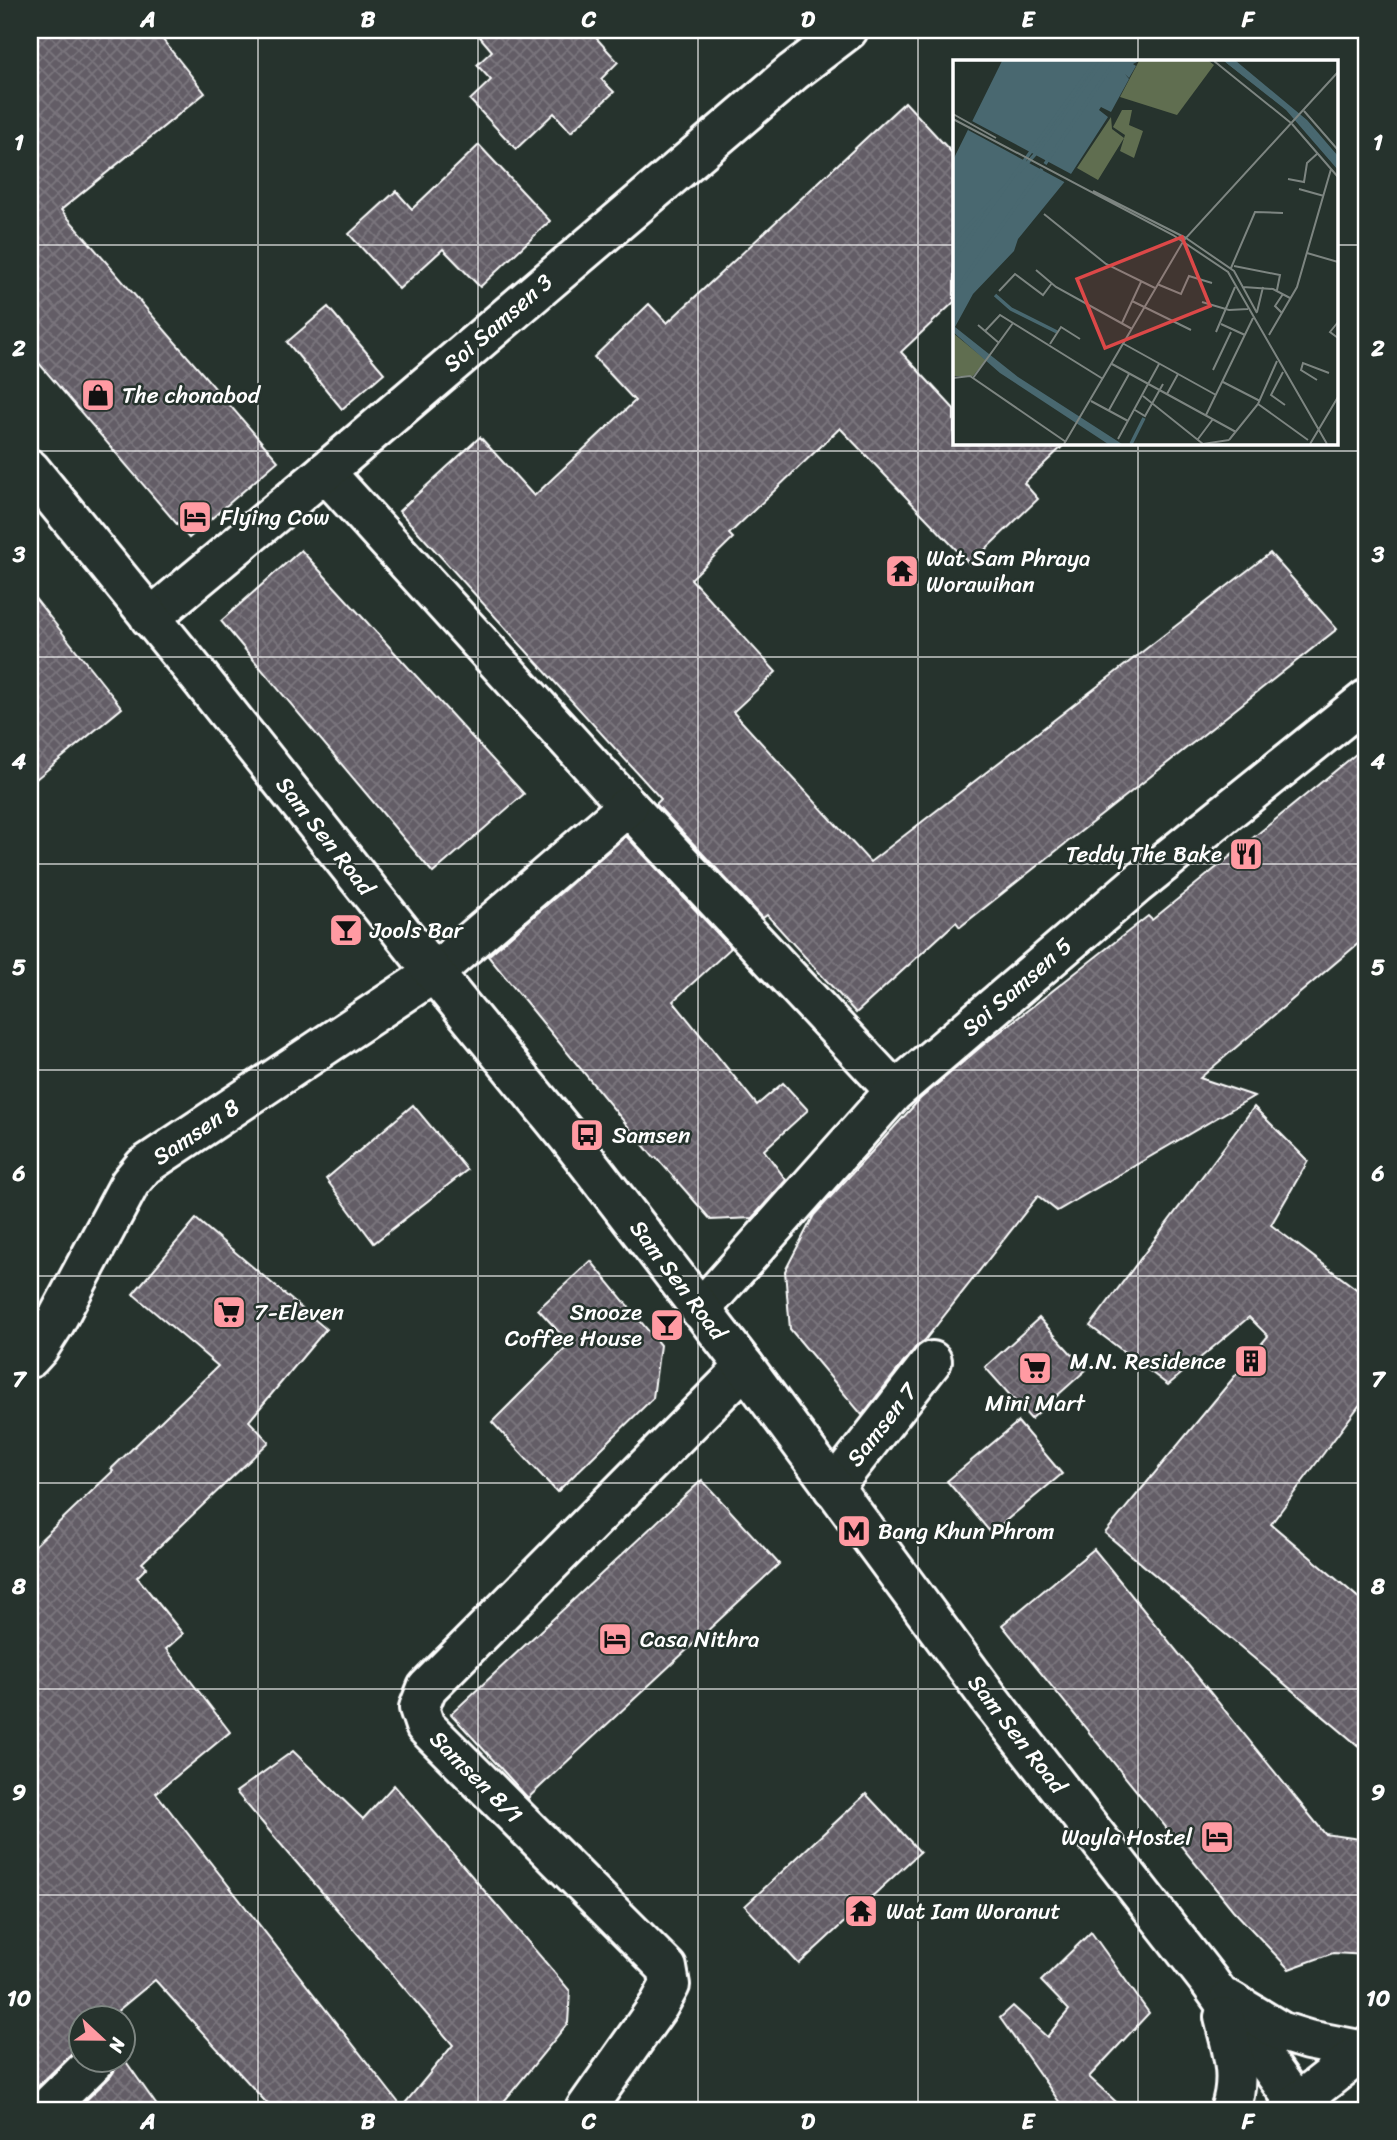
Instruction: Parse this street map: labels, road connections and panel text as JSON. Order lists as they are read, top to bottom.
{
  "streets": {
    "street": [
      "Soi Samsen 3",
      "Sam Sen Road",
      "Soi Samsen 5",
      "Samsen 8",
      "Samsen 7",
      "Samsen 8/1"
    ]
  },
  "crossings": [
    ["Soi Samsen 3", "Sam Sen Road"],
    ["Sam Sen Road", "Soi Samsen 5"],
    ["Sam Sen Road", "Samsen 8"],
    ["Sam Sen Road", "Samsen 7"],
    ["Sam Sen Road", "Samsen 8/1"]
  ],
  "places": {
    "shop": ["The chonabod"],
    "hotel": ["Flying Cow", "Casa Nithra", "Wayla Hostel"],
    "temple": ["Wat Sam Phraya Worawihan", "Wat Iam Woranut"],
    "restaurant": ["Teddy The Bake"],
    "bar": ["Jools Bar", "Snooze Coffee House"],
    "bus stop": ["Samsen"],
    "supermarket": ["7-Eleven", "Mini Mart"],
    "building": ["M.N. Residence"],
    "metro station": ["Bang Khun Phrom"]
  },
  "north": "right",
  "grid": {
    "columns": [
      "A",
      "B",
      "C",
      "D",
      "E",
      "F"
    ],
    "rows": [
      "1",
      "2",
      "3",
      "4",
      "5",
      "6",
      "7",
      "8",
      "9",
      "10"
    ]
  }
}
